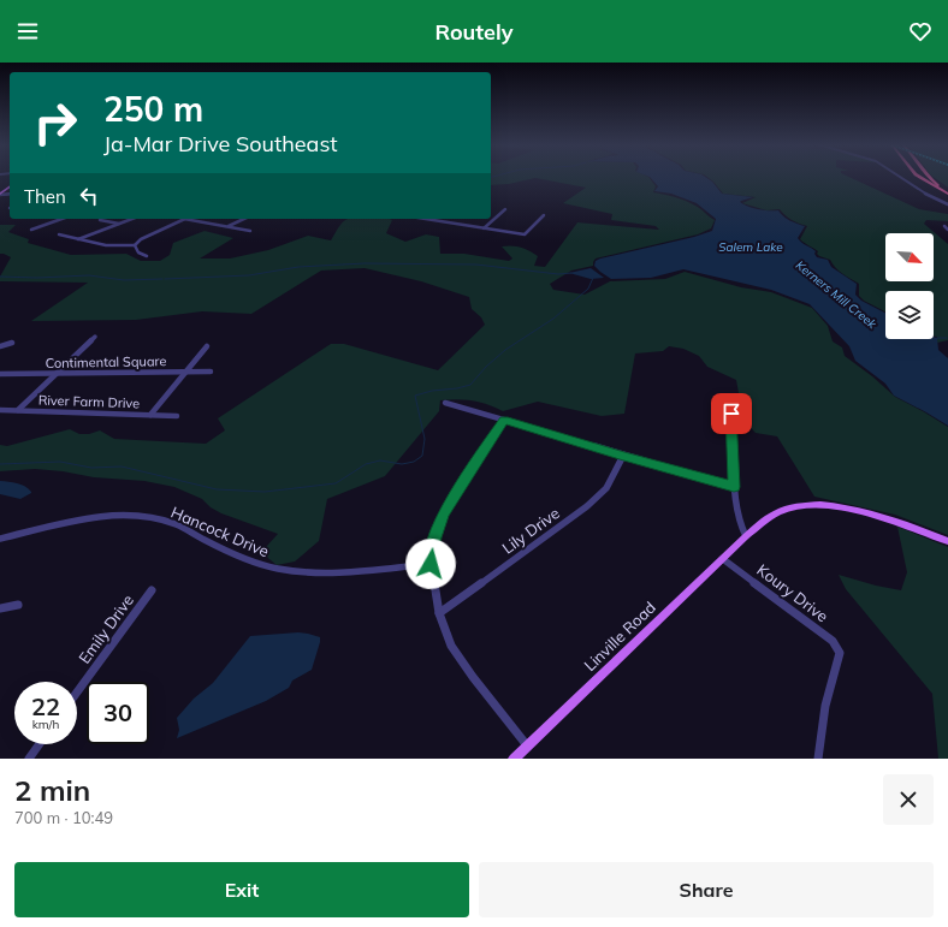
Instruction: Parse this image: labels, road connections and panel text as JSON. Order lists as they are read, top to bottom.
{
  "streets": {
    "main road": ["Linville Road"],
    "street": [
      "Contimental Square",
      "River Farm Drive",
      "Lily Drive",
      "Hancock Drive",
      "Koury Drive",
      "Emily Drive"
    ]
  },
  "crossings": [
    ["Koury Drive", "Linville Road"]
  ],
  "water": ["Salem Lake", "Kerners Mill Creek"],
  "north": "bottom right",
  "page": {
    "header": "Routely",
    "turn": ["250 m", "Ja-Mar Drive Southeast"],
    "then": "Then",
    "speed": "22 km/h",
    "limit": "30",
    "heading": ["2 min", "700 m · 10:49"],
    "buttons": ["Exit", "Share"]
  }
}
